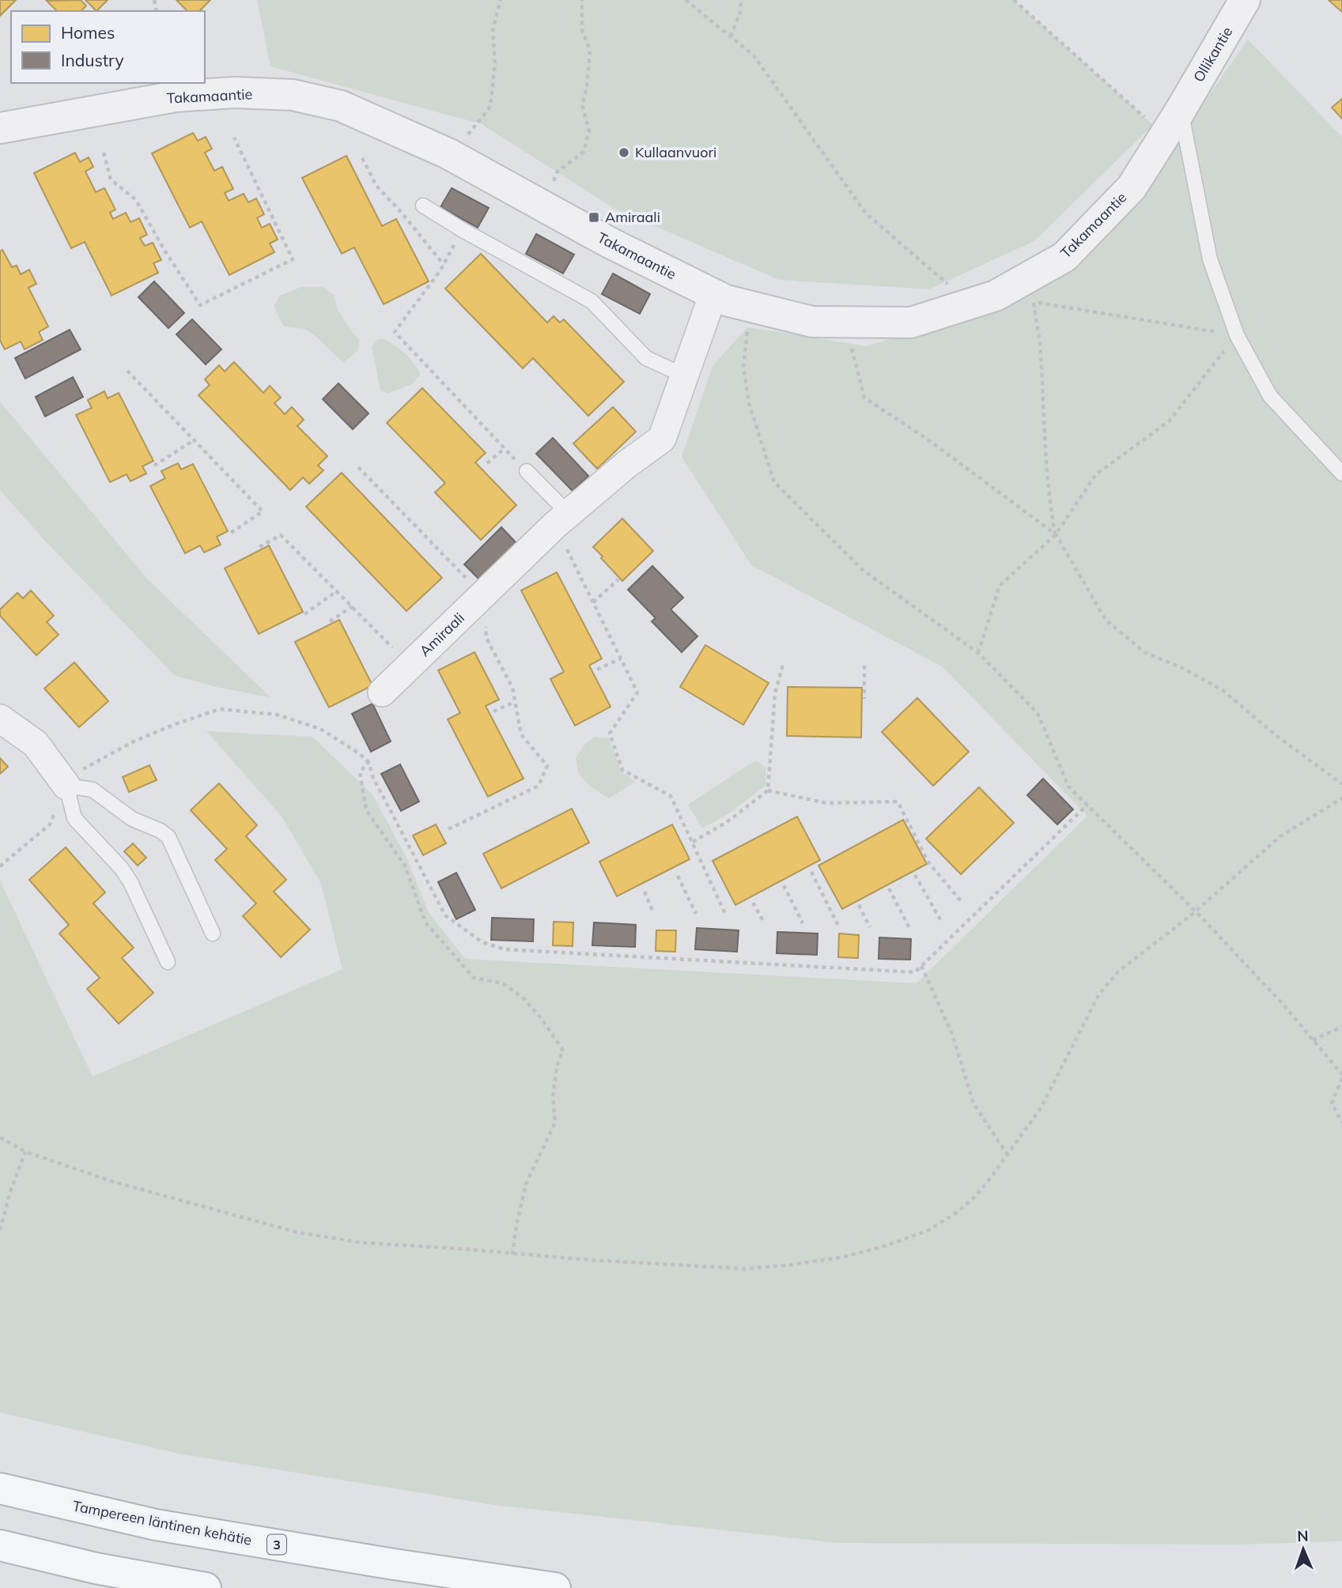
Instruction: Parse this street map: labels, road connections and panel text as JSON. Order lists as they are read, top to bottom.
{
  "streets": {
    "highway": ["Tampereen läntinen kehätie", "3"],
    "street": ["Ollikantie", "Takamaantie", "Amiraali"]
  },
  "crossings": [
    ["Ollikantie", "Takamaantie"],
    ["Takamaantie", "Amiraali"]
  ],
  "places": {
    "other": ["Kullaanvuori"],
    "transit": ["Amiraali"]
  },
  "legend": ["Homes", "Industry"],
  "north": "top"
}
